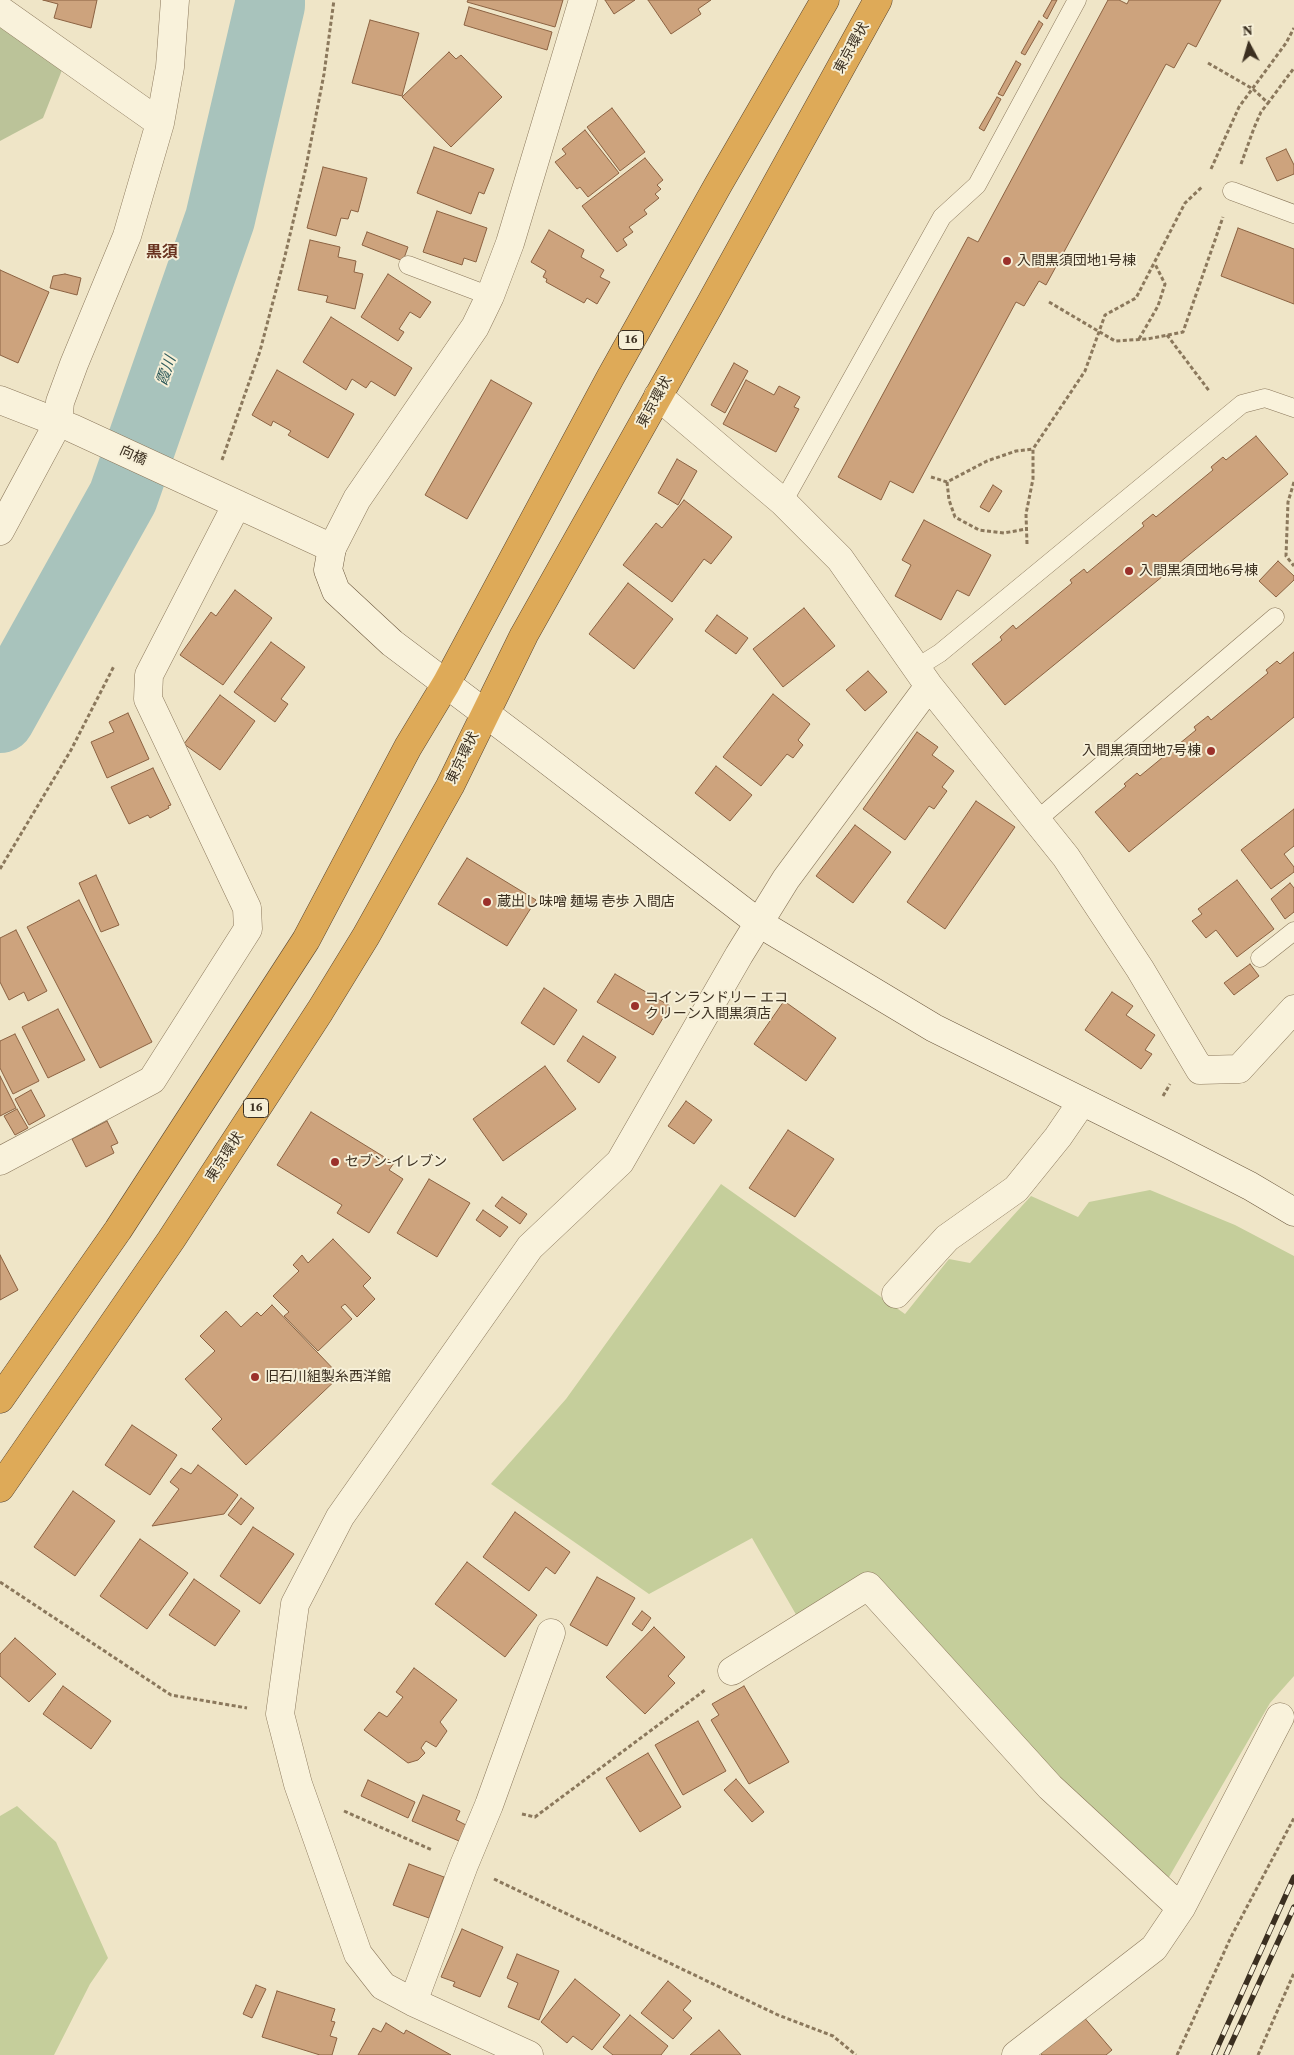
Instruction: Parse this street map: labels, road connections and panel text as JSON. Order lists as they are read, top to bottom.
{
  "streets": {
    "highway": ["東京環状", "16"],
    "street": ["向橋"]
  },
  "districts": ["黒須"],
  "water": ["霞川"],
  "places": [
    "入間黒須団地1号棟",
    "入間黒須団地6号棟",
    "入間黒須団地7号棟",
    "蔵出し味噌 麺場 壱歩 入間店",
    "コインランドリー エコ クリーン入間黒須店",
    "セブン-イレブン",
    "旧石川組製糸西洋館"
  ],
  "north": "top"
}
